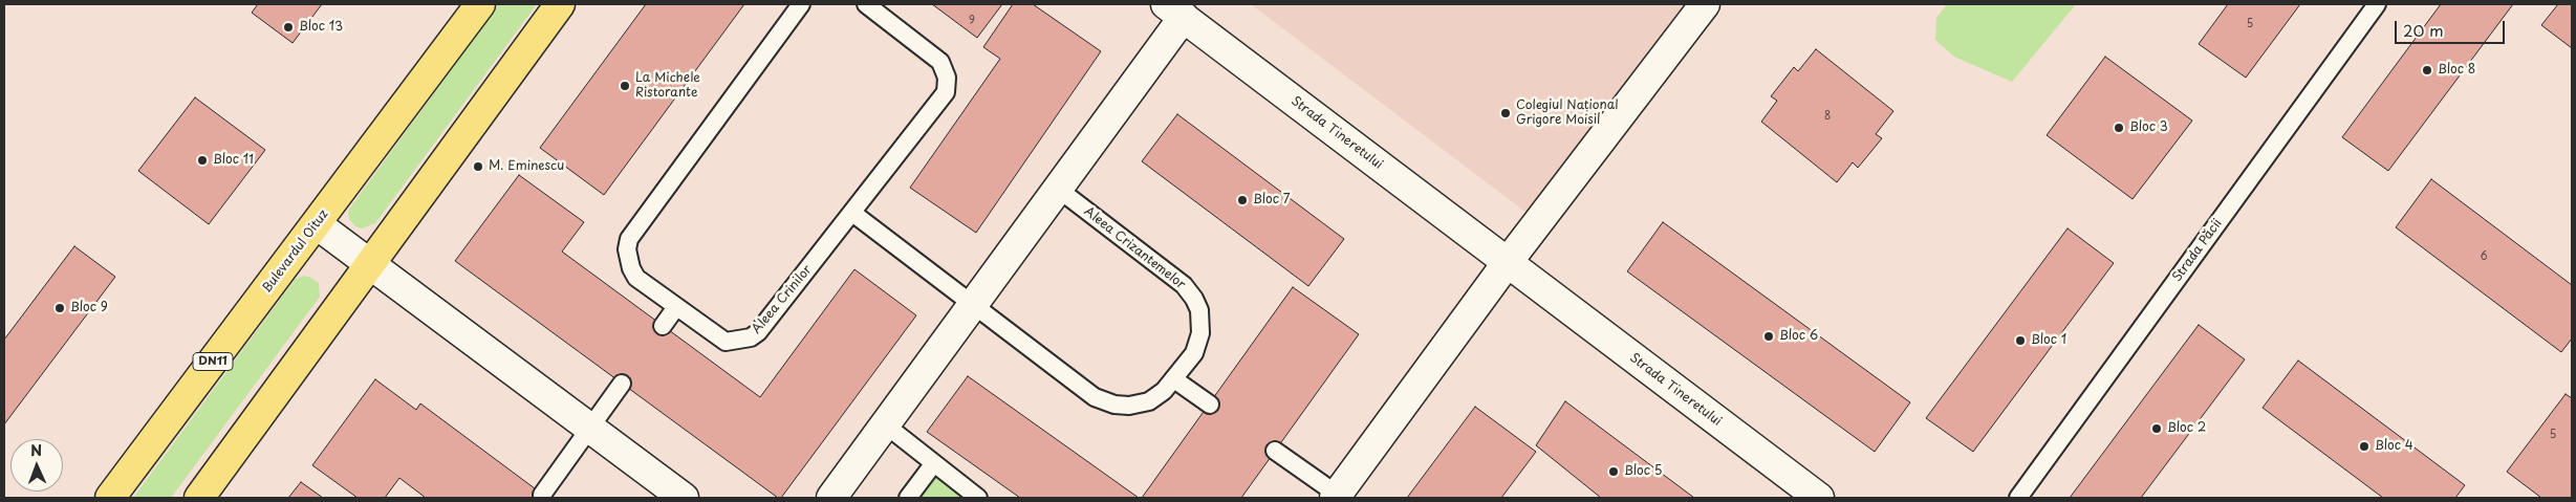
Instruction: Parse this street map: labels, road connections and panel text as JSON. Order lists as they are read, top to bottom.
{
  "streets": {
    "main road": ["Bulevardul Oituz", "DN11"],
    "street": ["Strada Tineretului"],
    "lane": ["Aleea Crizantemelor", "Strada Păcii", "Aleea Crinilor"]
  },
  "crossings": [
    ["Aleea Crizantemelor", "Aleea Crinilor"]
  ],
  "places": [
    "Bloc 13",
    "Bloc 8",
    "La Michele Ristorante",
    "Colegiul Național Grigore Moisil",
    "Bloc 3",
    "Bloc 11",
    "M. Eminescu",
    "Bloc 7",
    "Bloc 9",
    "Bloc 6",
    "Bloc 1",
    "Bloc 2",
    "Bloc 4",
    "Bloc 5"
  ],
  "house_numbers": [
    "9",
    "5",
    "8",
    "6",
    "5"
  ],
  "scale_bar": "20 m",
  "north": "top"
}
